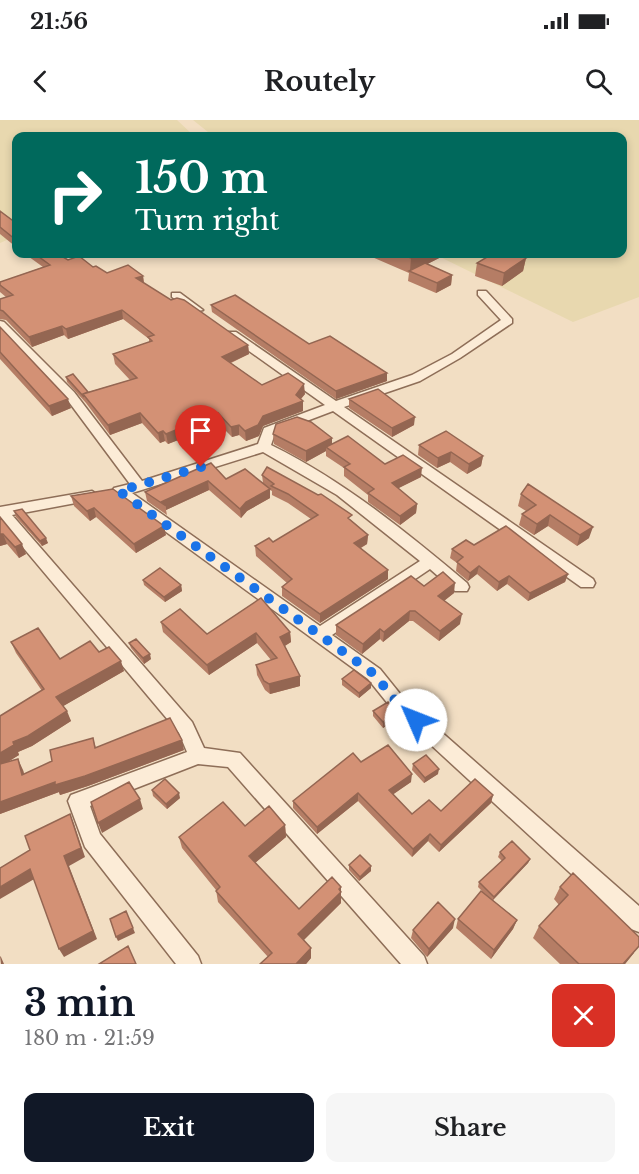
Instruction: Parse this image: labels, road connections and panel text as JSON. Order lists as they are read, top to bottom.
{
  "page": {
    "status": "21:56",
    "header": "Routely",
    "turn": ["150 m", "Turn right"],
    "heading": ["3 min", "180 m · 21:59"],
    "buttons": ["Exit", "Share"]
  }
}
